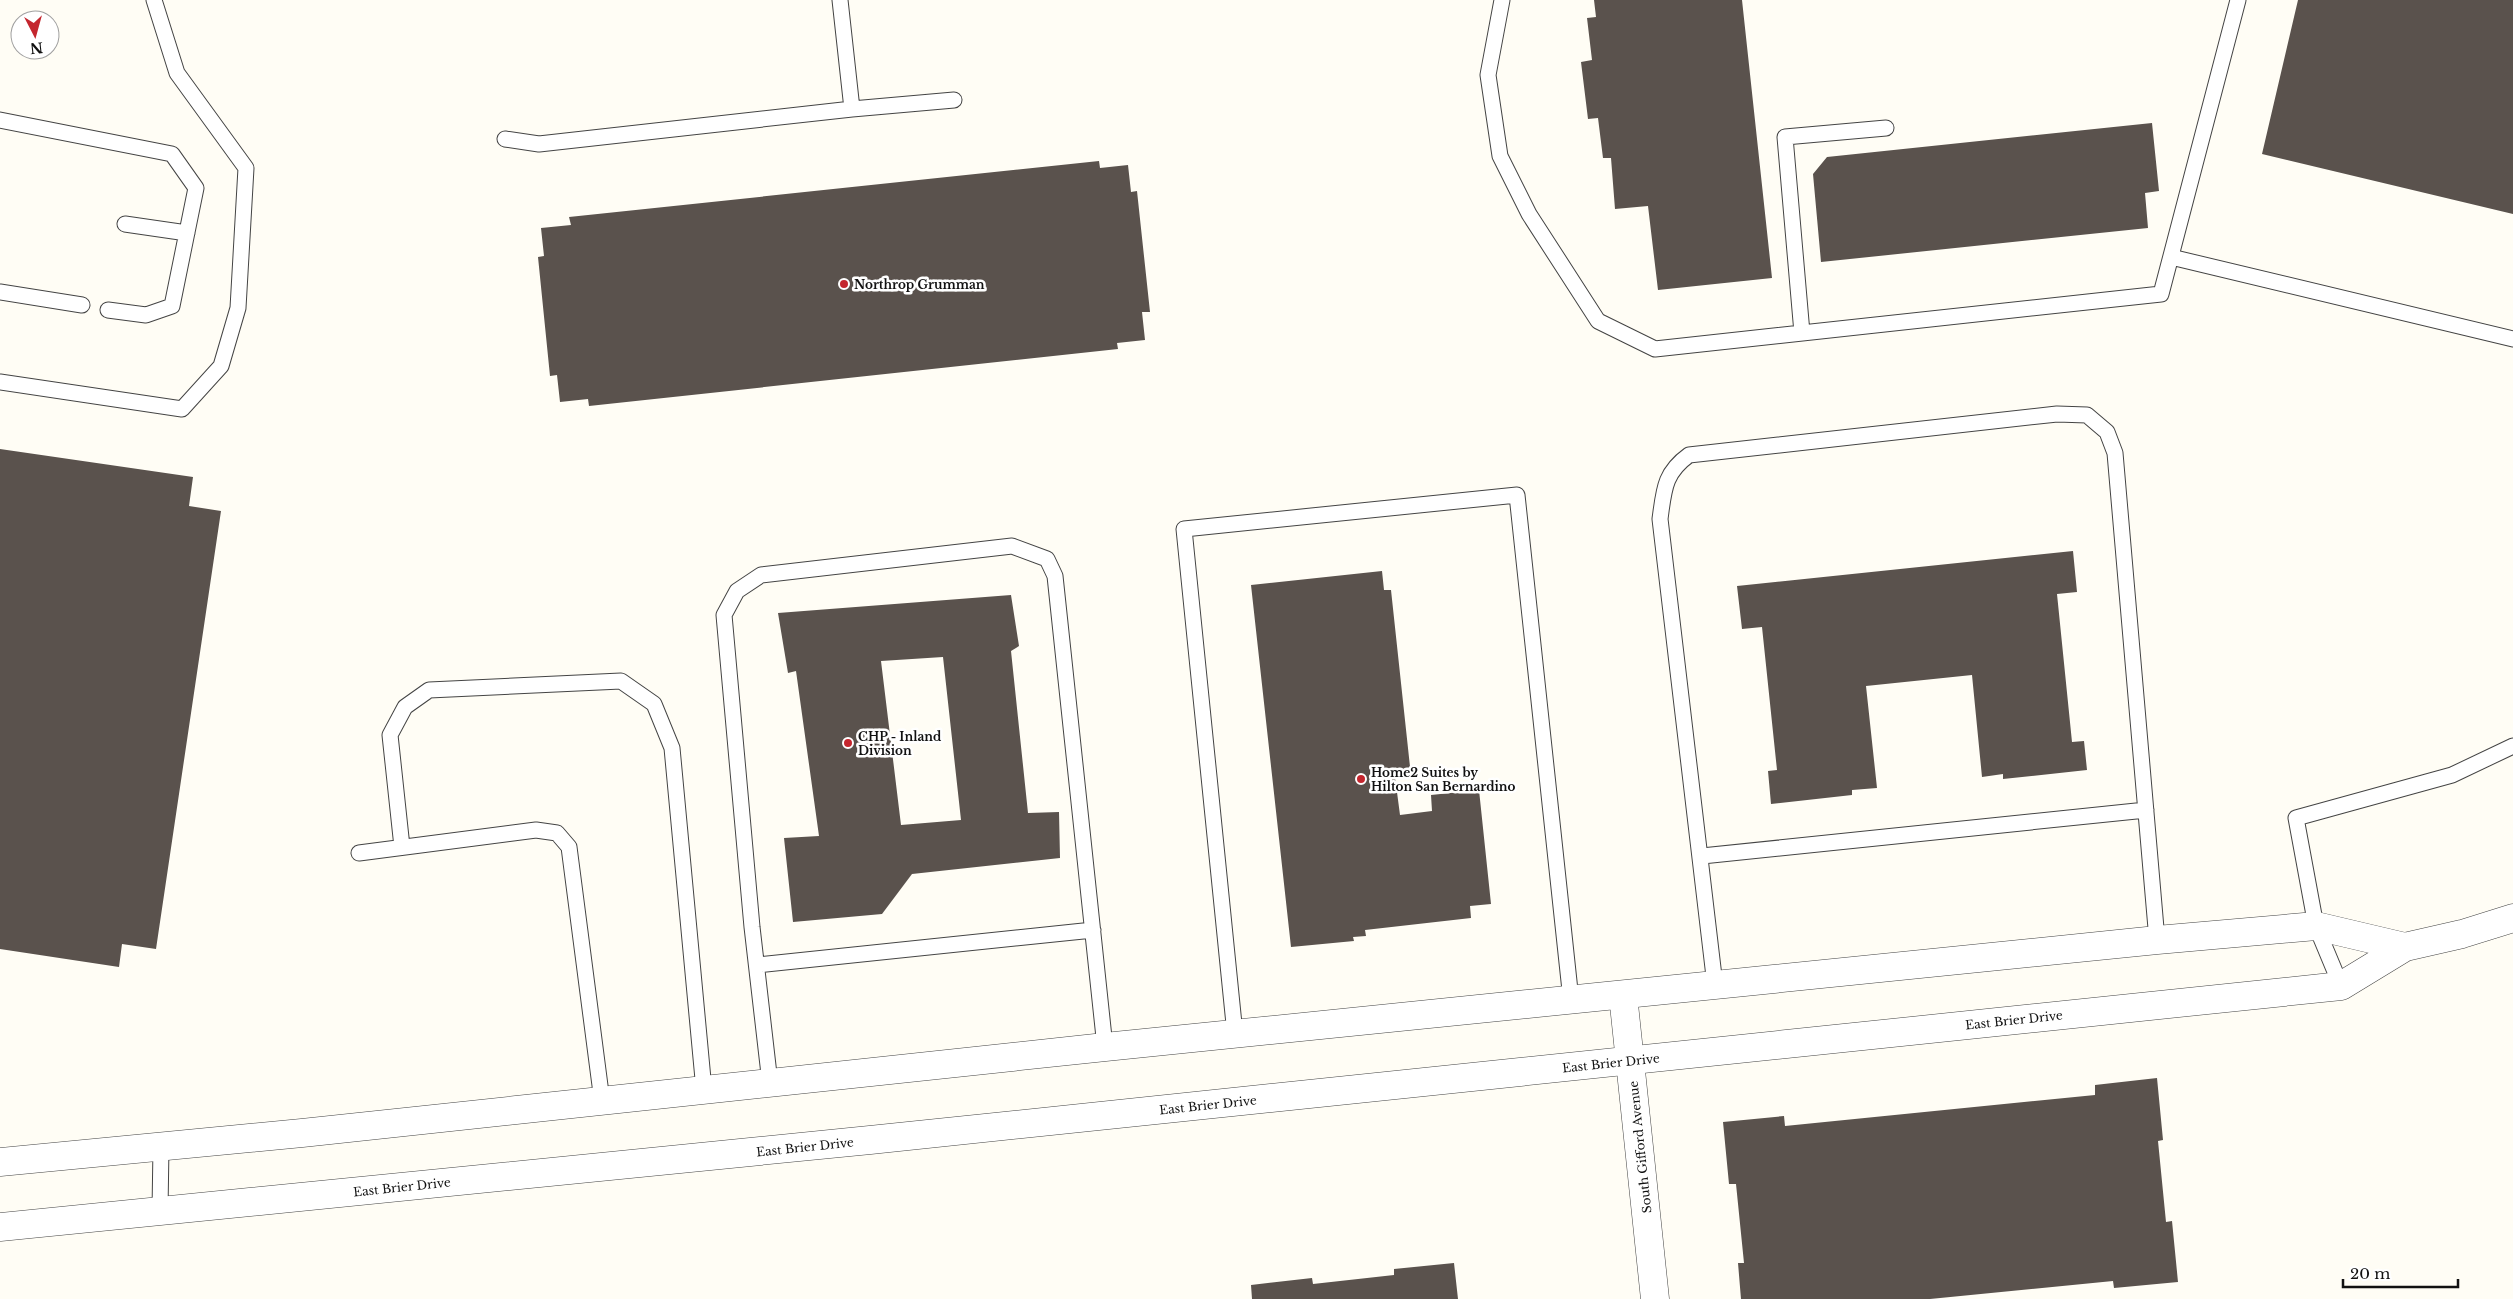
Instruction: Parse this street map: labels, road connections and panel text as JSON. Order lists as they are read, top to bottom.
{
  "streets": {
    "street": ["East Brier Drive", "South Gifford Avenue"]
  },
  "crossings": [
    ["East Brier Drive", "South Gifford Avenue"]
  ],
  "places": ["Northrop Grumman", "CHP - Inland Division", "Home2 Suites by Hilton San Bernardino"],
  "scale_bar": "20 m",
  "north": "bottom"
}
